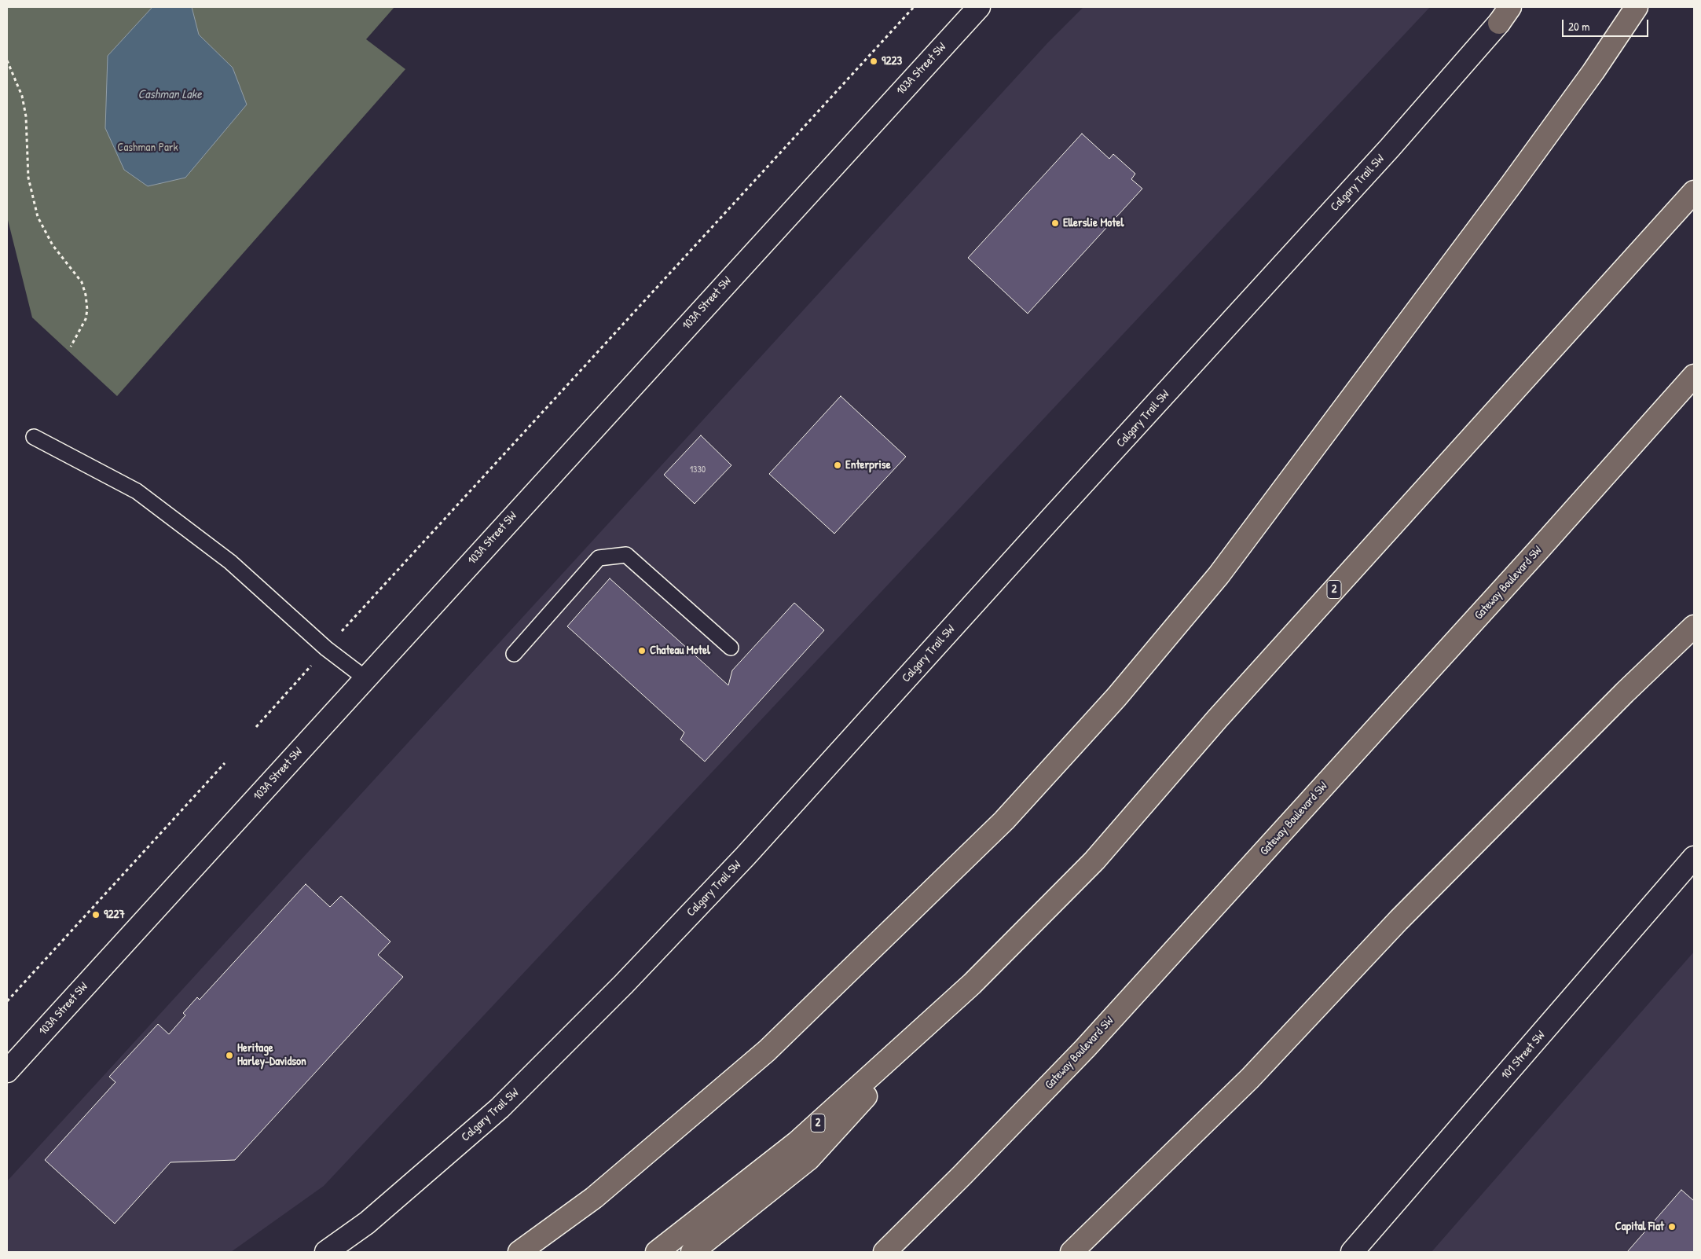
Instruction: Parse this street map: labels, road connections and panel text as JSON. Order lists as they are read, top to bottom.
{
  "streets": {
    "highway": ["Gateway Boulevard SW", "2"],
    "street": ["103A Street SW", "Calgary Trail SW", "101 Street SW"]
  },
  "water": ["Cashman Lake"],
  "parks": ["Cashman Park"],
  "places": [
    "9223",
    "Ellerslie Motel",
    "Enterprise",
    "Chateau Motel",
    "9227",
    "Heritage Harley-Davidson",
    "Capital Fiat"
  ],
  "house_numbers": ["1330"],
  "scale_bar": "20 m"
}
